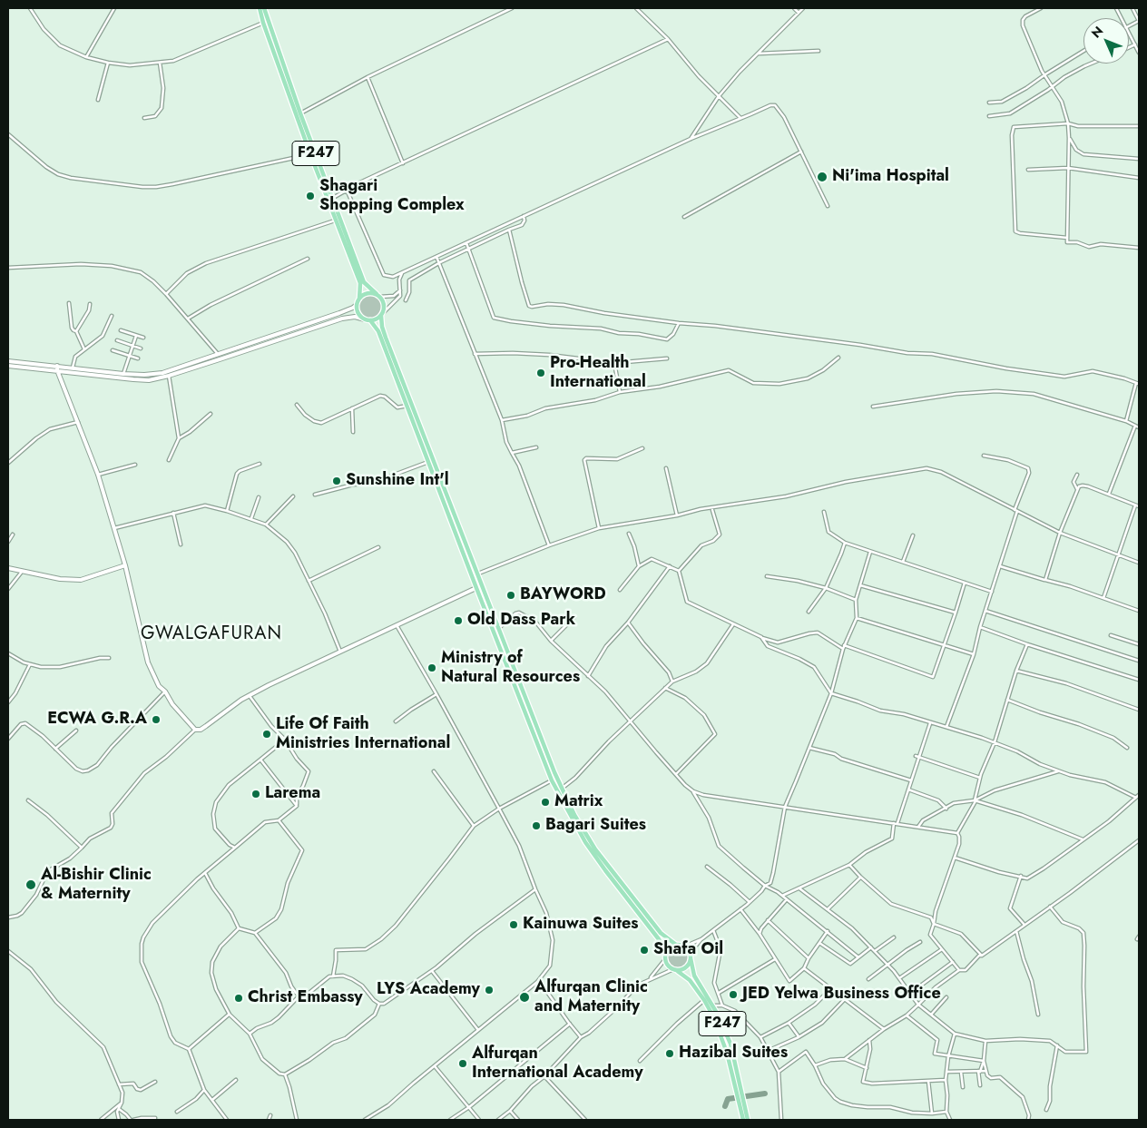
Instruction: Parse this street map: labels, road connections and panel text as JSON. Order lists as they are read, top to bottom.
{
  "streets": {
    "main road": ["F247"]
  },
  "districts": ["GWALGAFURAN"],
  "places": [
    "Ni'ima Hospital",
    "Shagari Shopping Complex",
    "Pro-Health International",
    "Sunshine Int'l",
    "BAYWORD",
    "Old Dass Park",
    "Ministry of Natural Resources",
    "ECWA G.R.A",
    "Life Of Faith Ministries International",
    "Larema",
    "Matrix",
    "Bagari Suites",
    "Al-Bishir Clinic & Maternity",
    "Kainuwa Suites",
    "Shafa Oil",
    "LYS Academy",
    "JED Yelwa Business Office",
    "Alfurqan Clinic and Maternity",
    "Christ Embassy",
    "Hazibal Suites",
    "Alfurqan International Academy"
  ],
  "north": "top left"
}
